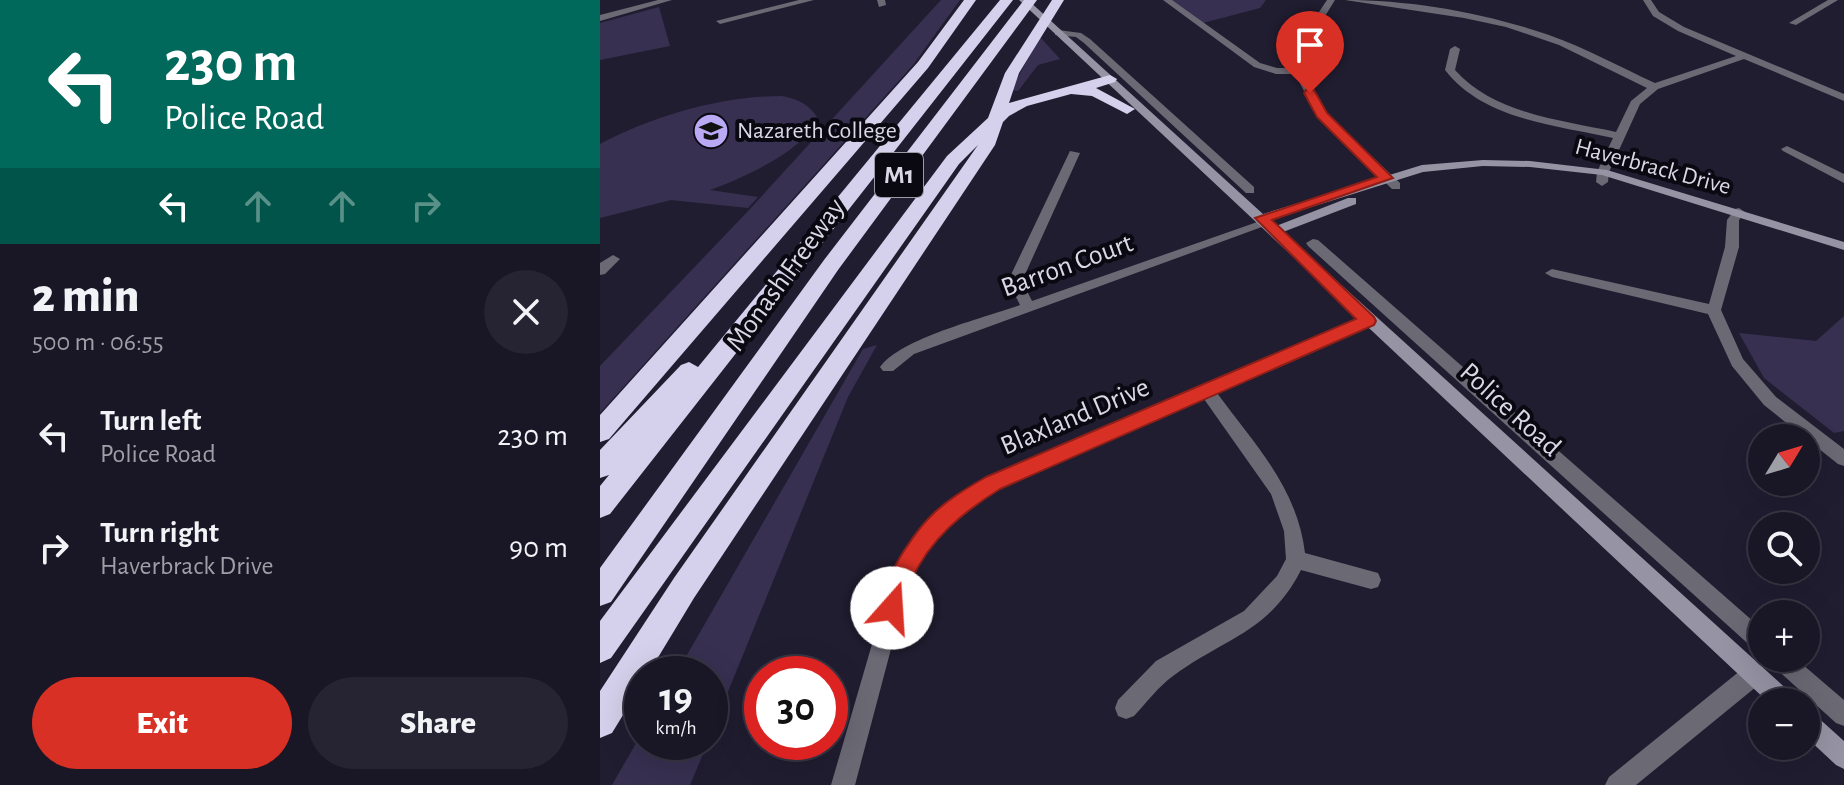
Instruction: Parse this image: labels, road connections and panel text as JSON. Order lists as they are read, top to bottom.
{
  "streets": {
    "highway": ["M1", "Monash Freeway"],
    "main road": ["Haverbrack Drive", "Police Road"],
    "street": ["Barron Court", "Blaxland Drive"]
  },
  "crossings": [
    ["Haverbrack Drive", "Barron Court"],
    ["Haverbrack Drive", "Police Road"],
    ["Barron Court", "Police Road"],
    ["Monash Freeway", "Police Road"],
    ["Police Road", "Blaxland Drive"]
  ],
  "places": {
    "school or university": ["Nazareth College"]
  },
  "north": "top right",
  "page": {
    "turn": ["230 m", "Police Road"],
    "heading": ["2 min", "500 m · 06:55"],
    "list": [
      {
        "name": "Turn left",
        "note": "Police Road",
        "value": "230 m"
      },
      {
        "name": "Turn right",
        "note": "Haverbrack Drive",
        "value": "90 m"
      }
    ],
    "map_buttons": ["+", "−"],
    "speed": "19 km/h",
    "limit": "30",
    "buttons": ["Exit", "Share"]
  }
}
